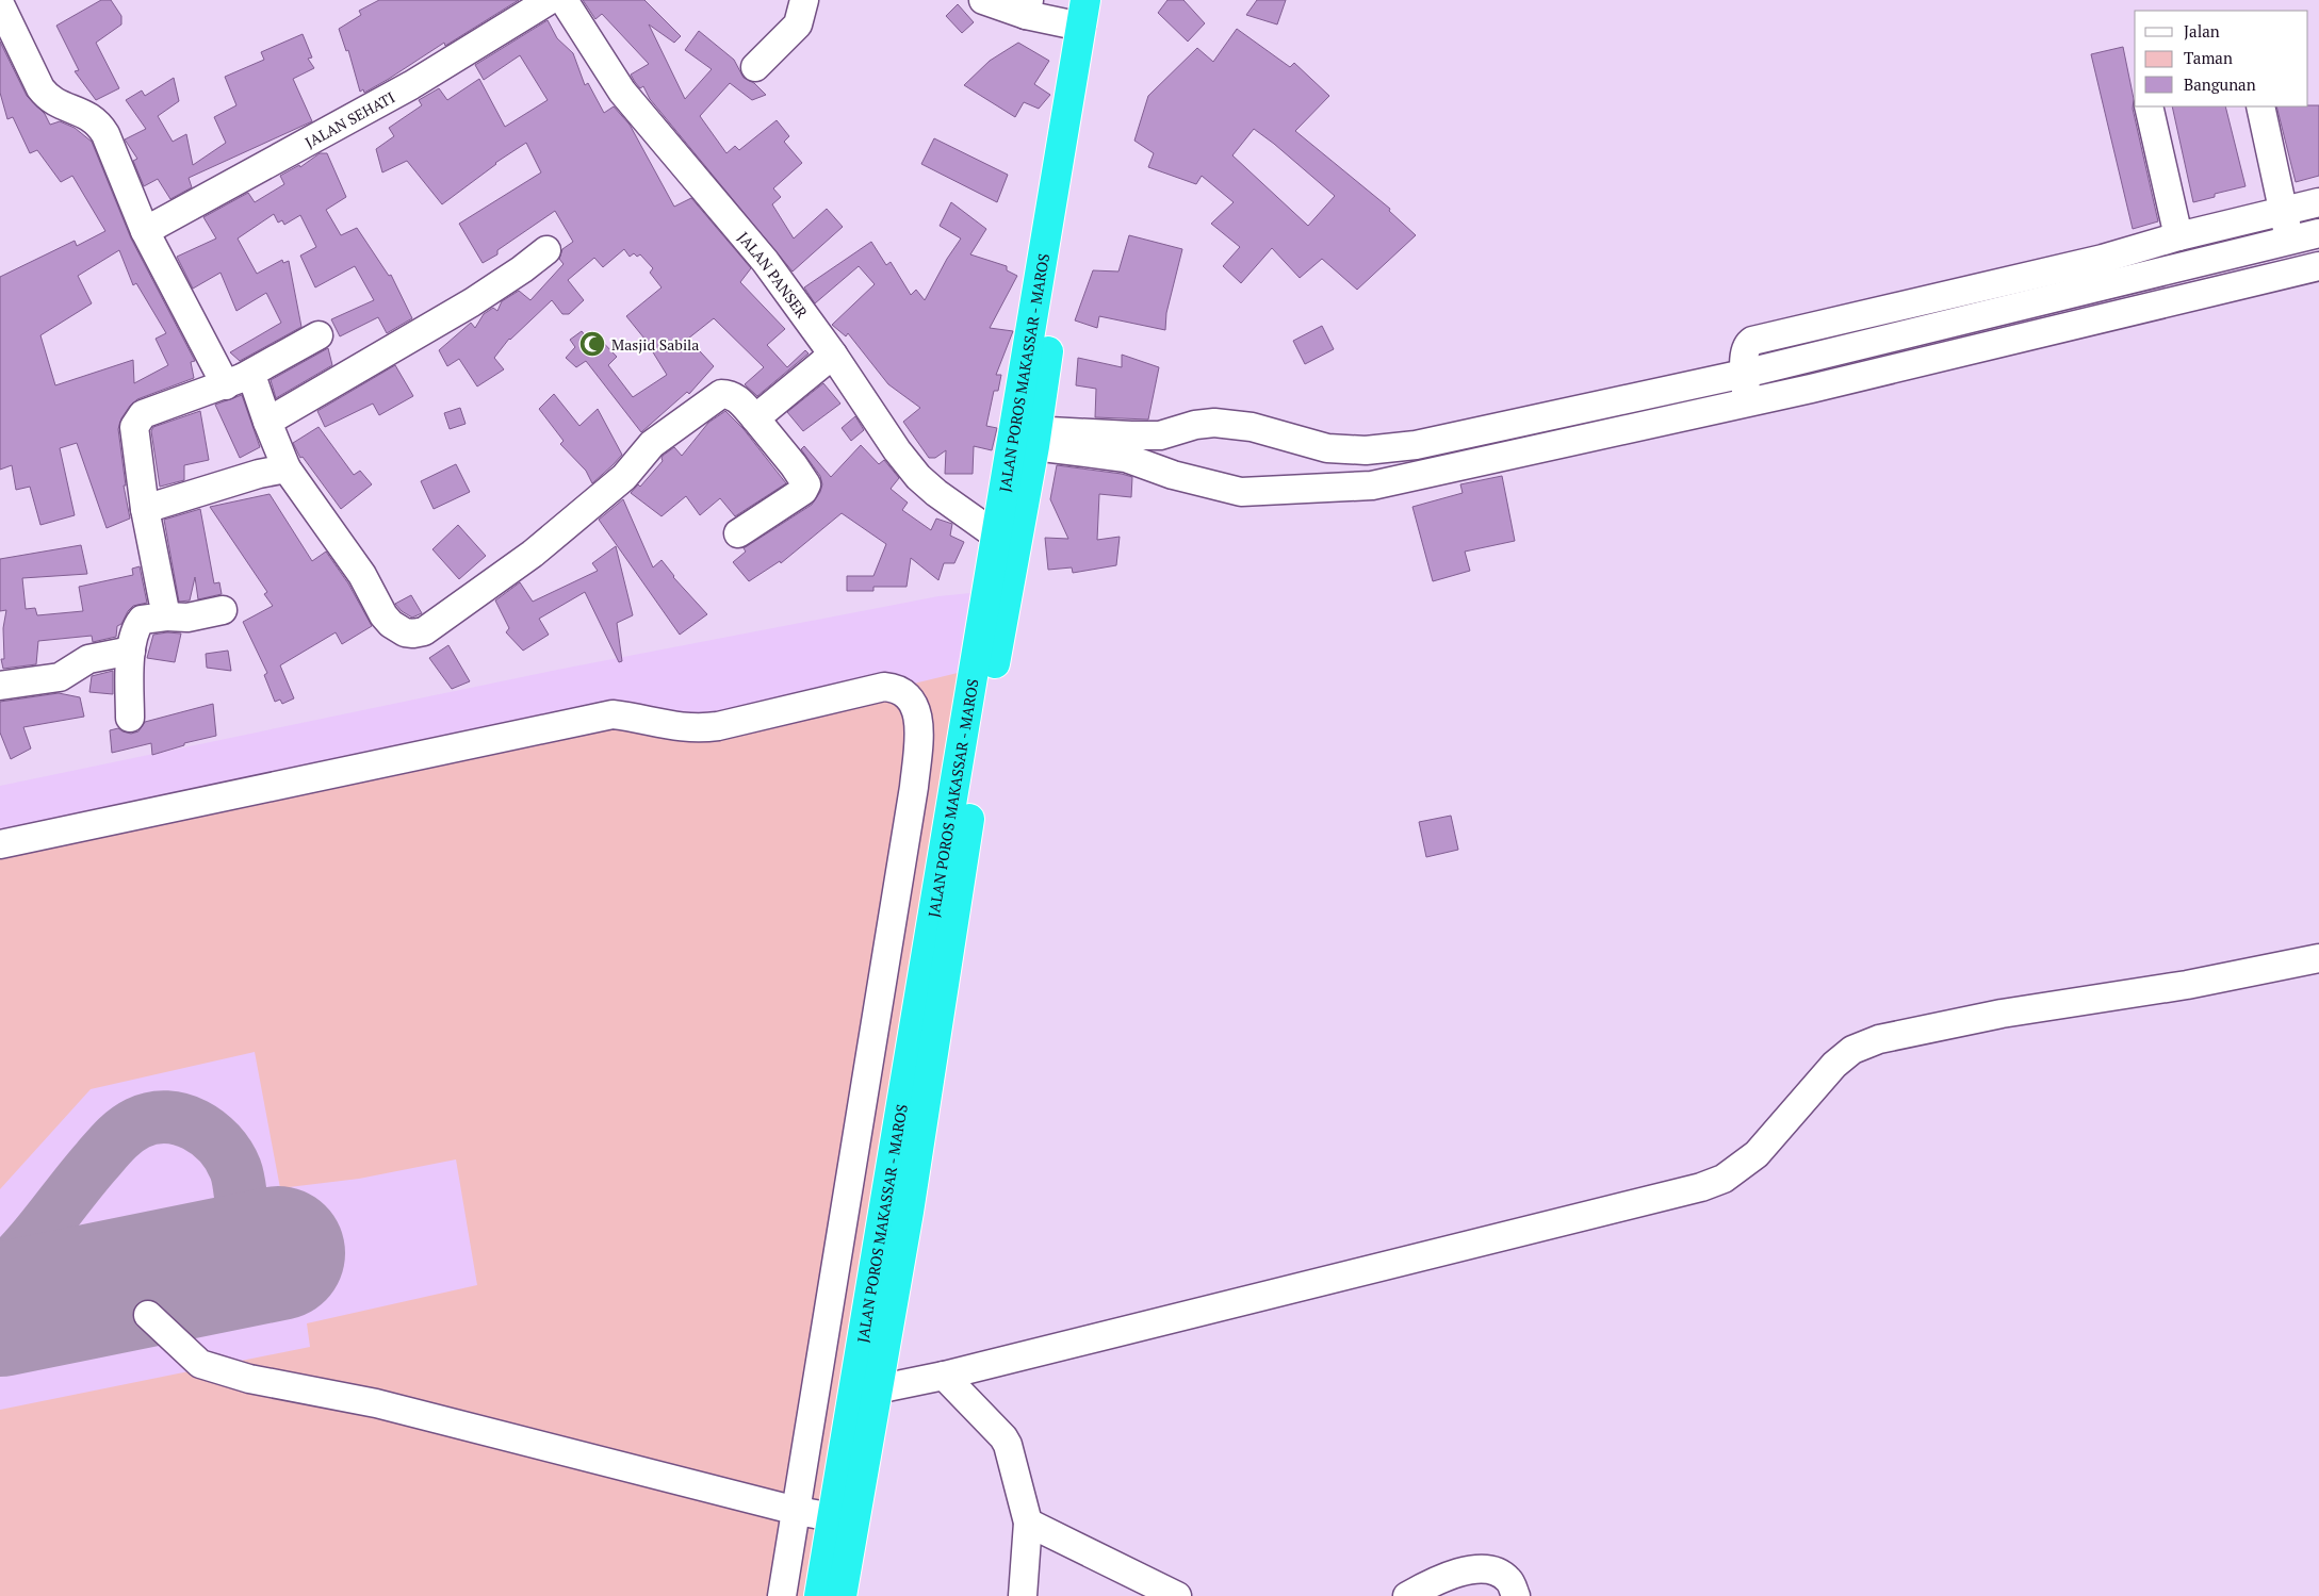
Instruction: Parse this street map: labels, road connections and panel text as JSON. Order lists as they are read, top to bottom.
{
  "streets": {
    "highway": ["JALAN POROS MAKASSAR - MAROS"],
    "street": ["JALAN SEHATI", "JALAN PANSER"]
  },
  "crossings": [
    ["JALAN PANSER", "JALAN POROS MAKASSAR - MAROS"]
  ],
  "places": {
    "mosque": ["Masjid Sabila"]
  },
  "legend": ["Jalan", "Taman", "Bangunan"]
}
